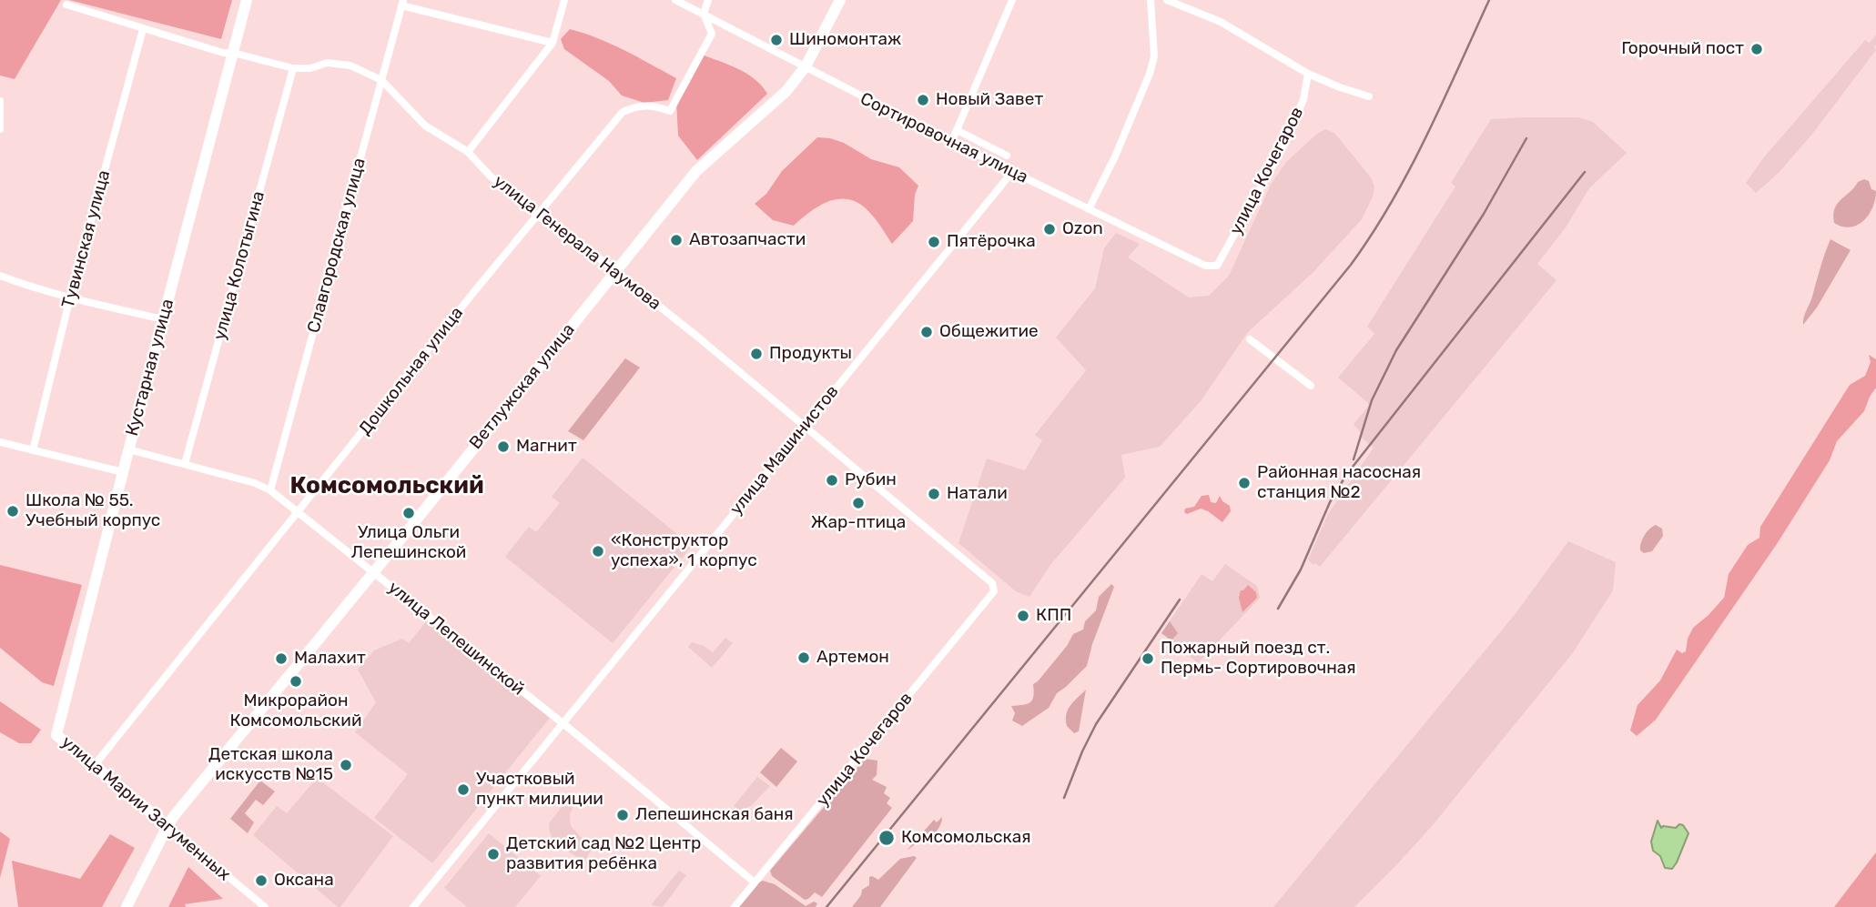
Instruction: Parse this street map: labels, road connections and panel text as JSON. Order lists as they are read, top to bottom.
{
  "streets": {
    "main road": ["Кустарная улица", "Ветлужская улица", "улица Марии Загуменных"],
    "street": [
      "Сортировочная улица",
      "улица Кочегаров",
      "Тувинская улица",
      "улица Генерала Наумова",
      "Славгородская улица",
      "улица Колотыгина",
      "Дошкольная улица",
      "улица Машинистов",
      "улица Лепешинской"
    ]
  },
  "crossings": [
    ["Сортировочная улица", "улица Кочегаров"],
    ["Сортировочная улица", "Дошкольная улица"],
    ["Сортировочная улица", "Ветлужская улица"],
    ["Сортировочная улица", "улица Машинистов"],
    ["улица Кочегаров", "улица Генерала Наумова"],
    ["улица Кочегаров", "улица Лепешинской"],
    ["Тувинская улица", "улица Генерала Наумова"],
    ["улица Генерала Наумова", "Славгородская улица"],
    ["улица Генерала Наумова", "улица Колотыгина"],
    ["улица Генерала Наумова", "Кустарная улица"],
    ["улица Генерала Наумова", "Дошкольная улица"],
    ["улица Генерала Наумова", "Ветлужская улица"],
    ["улица Генерала Наумова", "улица Машинистов"],
    ["Славгородская улица", "улица Лепешинской"],
    ["улица Колотыгина", "улица Лепешинской"],
    ["Кустарная улица", "улица Лепешинской"],
    ["Кустарная улица", "улица Марии Загуменных"],
    ["Дошкольная улица", "улица Лепешинской"],
    ["Дошкольная улица", "улица Марии Загуменных"],
    ["Ветлужская улица", "улица Лепешинской"],
    ["Ветлужская улица", "улица Марии Загуменных"],
    ["улица Машинистов", "улица Лепешинской"]
  ],
  "districts": ["Комсомольский"],
  "places": [
    "Шиномонтаж",
    "Горочный пост",
    "Новый Завет",
    "Ozon",
    "Автозапчасти",
    "Пятёрочка",
    "Общежитие",
    "Продукты",
    "Магнит",
    "Рубин",
    "Районная насосная станция №2",
    "Натали",
    "Жар-птица",
    "Школа № 55. Учебный корпус",
    "Улица Ольги Лепешинской",
    "«Конструктор успеха», 1 корпус",
    "КПП",
    "Артемон",
    "Малахит",
    "Пожарный поезд ст. Пермь- Сортировочная",
    "Микрорайон Комсомольский",
    "Детская школа искусств №15",
    "Участковый пункт милиции",
    "Лепешинская баня",
    "Комсомольская",
    "Детский сад №2 Центр развития ребёнка",
    "Оксана"
  ]
}
